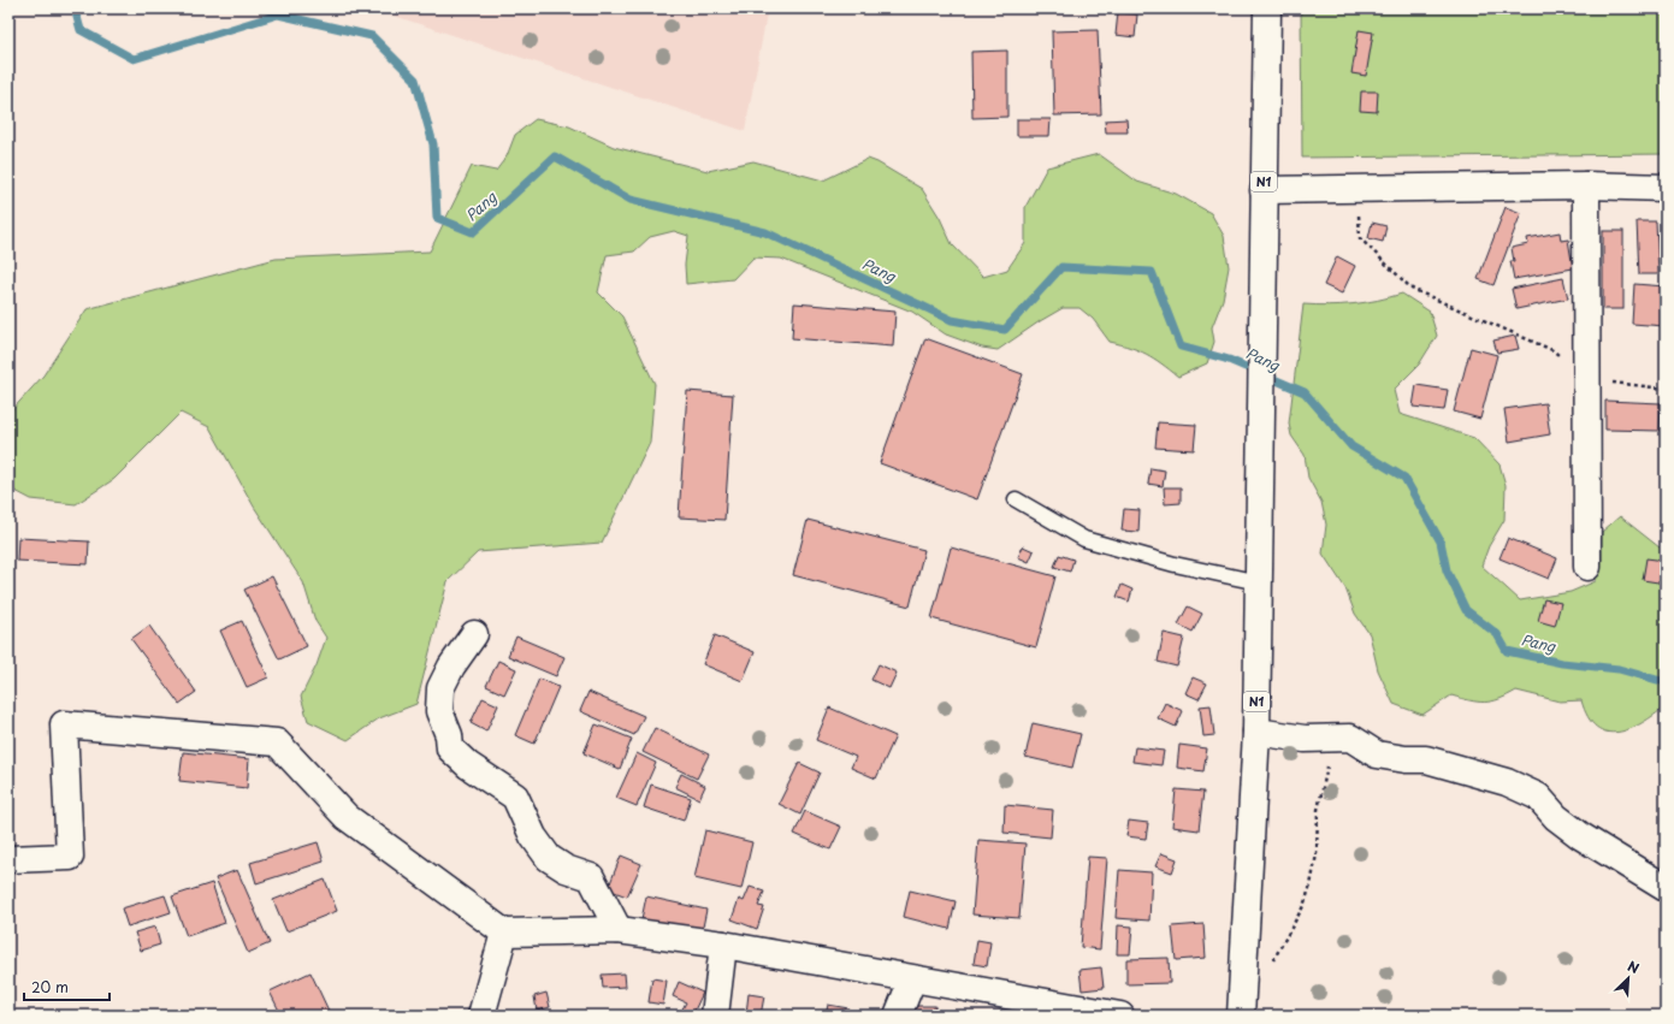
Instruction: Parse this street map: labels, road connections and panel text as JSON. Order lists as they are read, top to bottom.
{
  "streets": {
    "main road": ["N1"]
  },
  "water": ["Pang"],
  "scale_bar": "20 m",
  "north": "top right"
}
